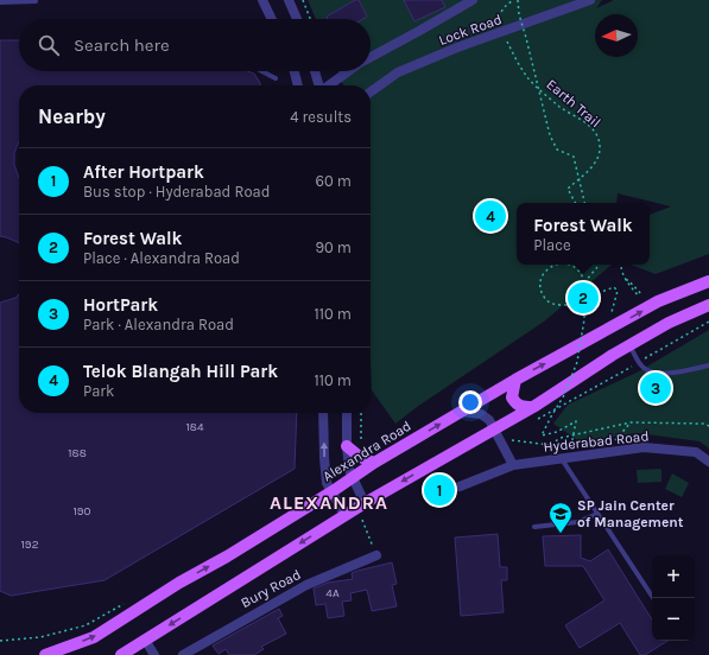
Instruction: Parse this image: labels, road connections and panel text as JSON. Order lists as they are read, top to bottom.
{
  "streets": {
    "main road": ["Alexandra Road"],
    "street": ["Lock Road", "Hyderabad Road", "Bury Road"],
    "path": ["Earth Trail"]
  },
  "crossings": [
    ["Lock Road", "Earth Trail"]
  ],
  "districts": ["ALEXANDRA"],
  "places": {
    "school or university": ["SP Jain Center of Management"]
  },
  "house_numbers": [
    "184",
    "188",
    "190",
    "192",
    "4A"
  ],
  "north": "left",
  "page": {
    "search": "Search here",
    "heading": ["Nearby", "4 results"],
    "list": [
      {
        "mark": "1",
        "name": "After Hortpark",
        "note": "Bus stop · Hyderabad Road",
        "value": "60 m"
      },
      {
        "mark": "2",
        "name": "Forest Walk",
        "note": "Place · Alexandra Road",
        "value": "90 m"
      },
      {
        "mark": "3",
        "name": "HortPark",
        "note": "Park · Alexandra Road",
        "value": "110 m"
      },
      {
        "mark": "4",
        "name": "Telok Blangah Hill Park",
        "note": "Park",
        "value": "110 m"
      }
    ],
    "pins": [
      "4",
      "2",
      "3",
      "1"
    ],
    "popup": ["Forest Walk", "Place"],
    "map_buttons": ["+", "−"]
  }
}
